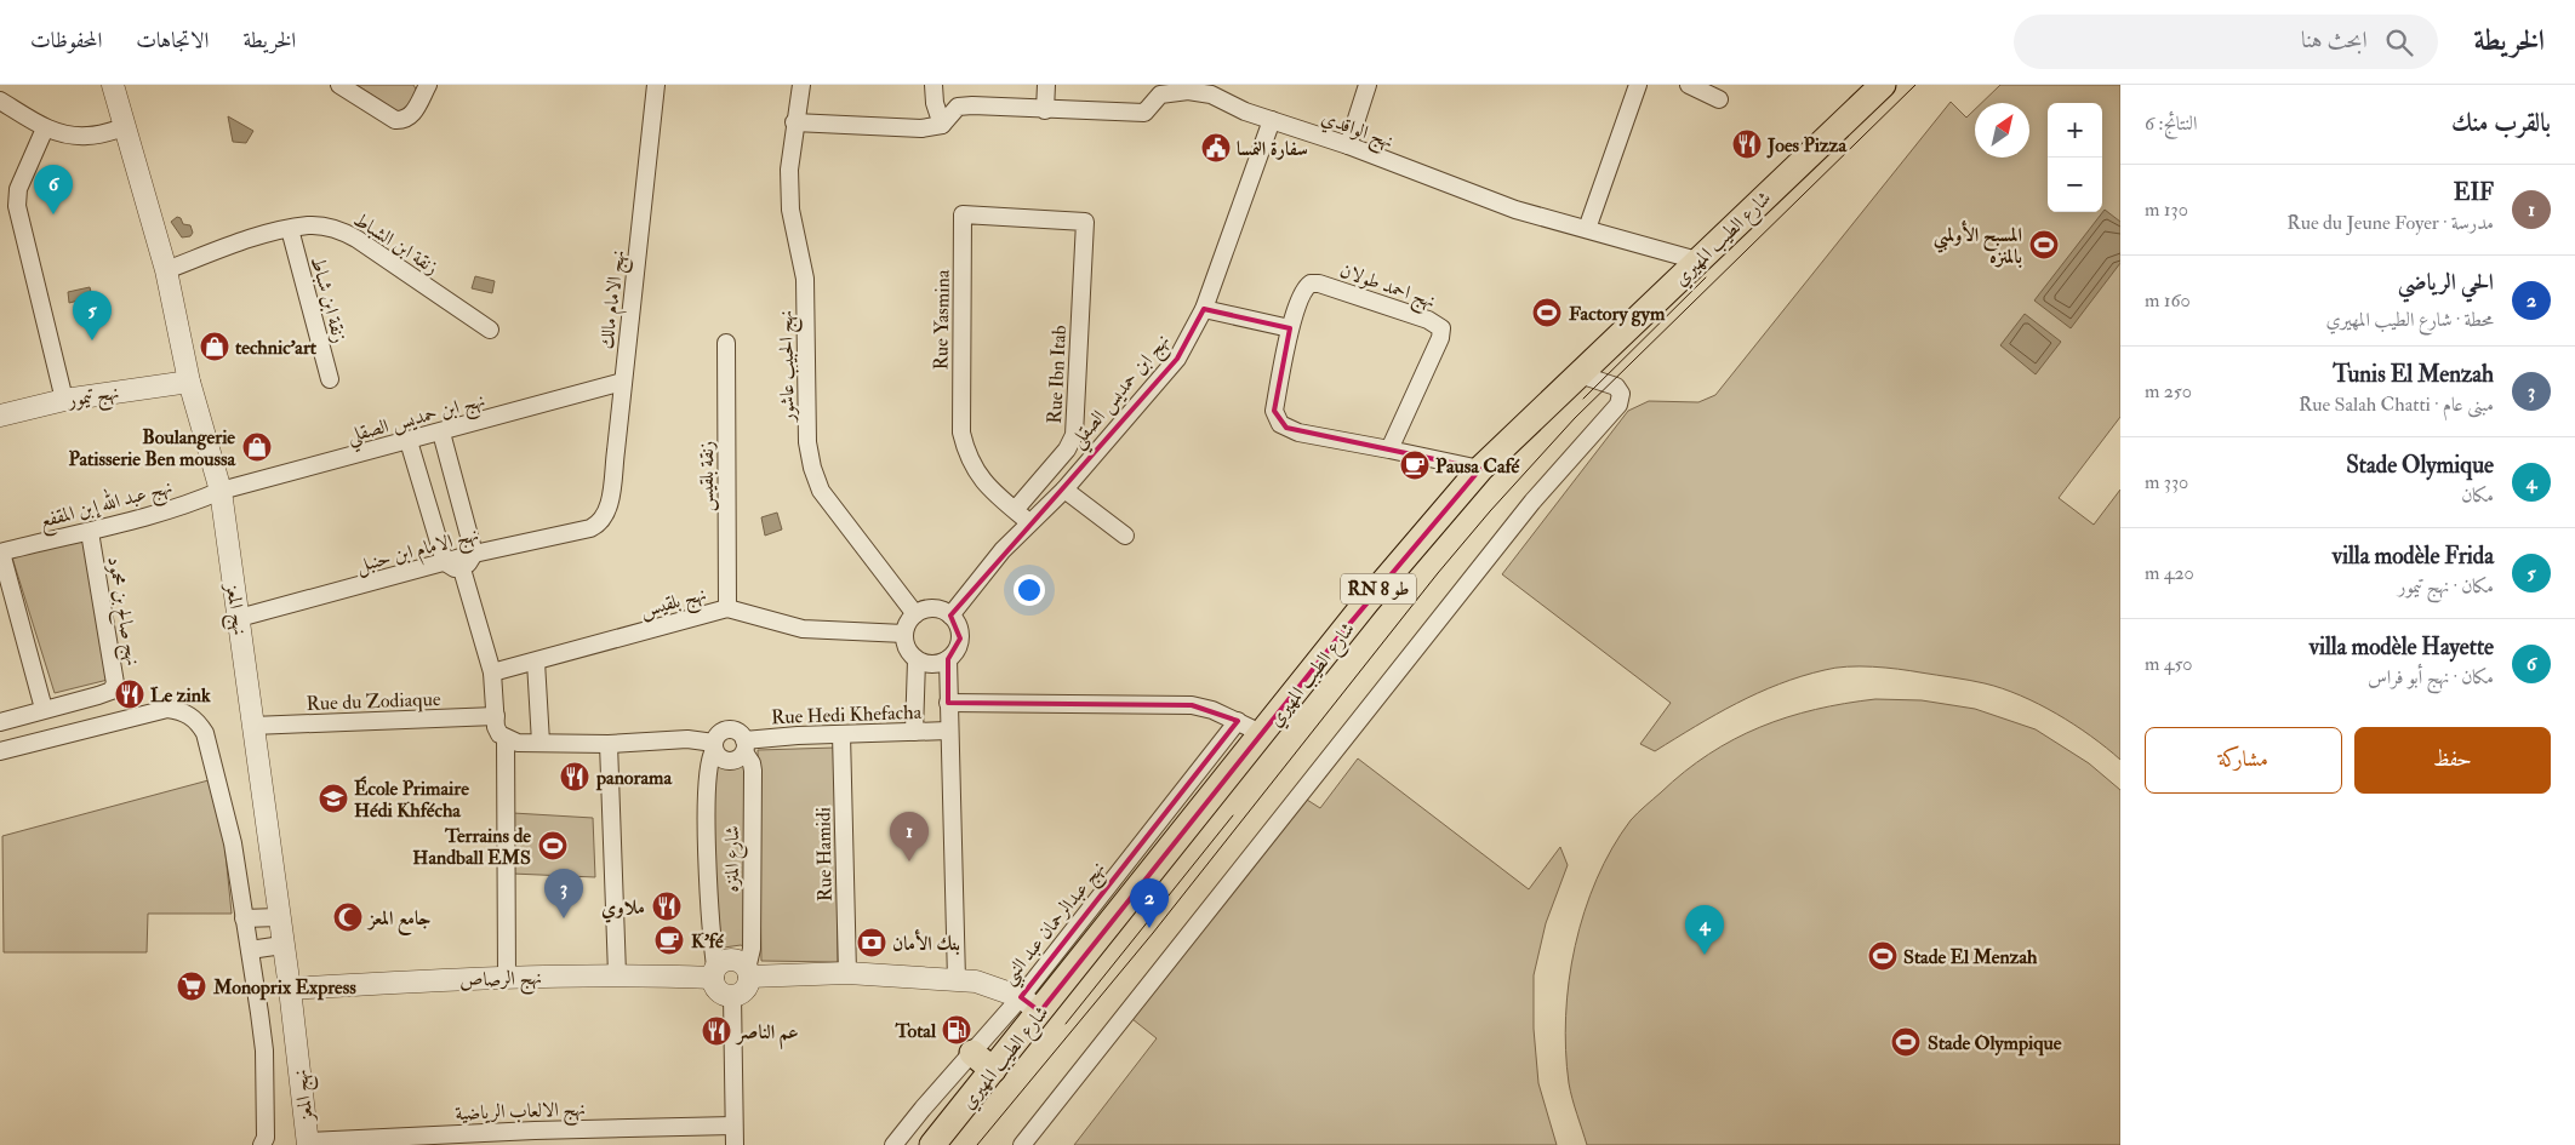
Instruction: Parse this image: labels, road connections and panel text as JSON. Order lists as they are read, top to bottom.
{
  "streets": {
    "main road": ["شارع الطيب المهيري", "RN 8 طو"],
    "street": [
      "نهج الواقدي",
      "زنقة ابن الشباط",
      "نهج احمد طولان",
      "زنقة ابن شباط",
      "نهج الامام مالك",
      "Rue Yasmina",
      "نهج الحبيب عاشور",
      "Rue Ibn Itab",
      "نهج ابن حمديس الصقلي",
      "نهج تيمور",
      "زنقة بلقيس",
      "نهج عبد الله إبن المقفع",
      "نهج الامام ابن حنبل",
      "نهج بلقيس",
      "نهج المعز",
      "نهج صالح بن محمود",
      "Rue du Zodiaque",
      "Rue Hedi Khefacha",
      "Rue Hamidi",
      "شارع المنزه",
      "نهج عبدالرحمان عبد النبي",
      "نهج الرصاص",
      "نهج الالعاب الرياضية"
    ]
  },
  "crossings": [
    ["نهج الواقدي", "شارع الطيب المهيري"],
    ["نهج الواقدي", "نهج ابن حمديس الصقلي"],
    ["شارع الطيب المهيري", "نهج احمد طولان"],
    ["شارع الطيب المهيري", "نهج عبدالرحمان عبد النبي"],
    ["شارع الطيب المهيري", "نهج الرصاص"],
    ["زنقة ابن الشباط", "زنقة ابن شباط"],
    ["زنقة ابن الشباط", "نهج المعز"],
    ["نهج الامام مالك", "نهج ابن حمديس الصقلي"],
    ["نهج الامام مالك", "نهج الامام ابن حنبل"],
    ["Rue Yasmina", "Rue Ibn Itab"],
    ["Rue Yasmina", "نهج ابن حمديس الصقلي"],
    ["نهج الحبيب عاشور", "نهج ابن حمديس الصقلي"],
    ["نهج الحبيب عاشور", "نهج بلقيس"],
    ["نهج ابن حمديس الصقلي", "نهج عبد الله إبن المقفع"],
    ["نهج ابن حمديس الصقلي", "نهج بلقيس"],
    ["نهج ابن حمديس الصقلي", "نهج المعز"],
    ["نهج تيمور", "نهج المعز"],
    ["زنقة بلقيس", "نهج بلقيس"],
    ["نهج عبد الله إبن المقفع", "نهج المعز"],
    ["نهج عبد الله إبن المقفع", "نهج صالح بن محمود"],
    ["نهج الامام ابن حنبل", "نهج المعز"],
    ["نهج المعز", "Rue du Zodiaque"],
    ["نهج المعز", "نهج الرصاص"],
    ["نهج المعز", "نهج الالعاب الرياضية"],
    ["Rue Hedi Khefacha", "Rue Hamidi"],
    ["Rue Hedi Khefacha", "شارع المنزه"],
    ["Rue Hamidi", "نهج الرصاص"],
    ["شارع المنزه", "نهج الرصاص"],
    ["نهج عبدالرحمان عبد النبي", "نهج الرصاص"]
  ],
  "places": {
    "restaurant": [
      "Joes Pizza",
      "Le zink",
      "panorama",
      "ملاوي",
      "عم الناصر"
    ],
    "public building": ["سفارة النمسا"],
    "sports": [
      "المسبح الأولمبي بالمنزه",
      "Factory gym",
      "Terrains de Handball EMS",
      "Stade El Menzah",
      "Stade Olympique"
    ],
    "shop": ["technic'art", "Boulangerie Patisserie Ben moussa"],
    "cafe": ["Pausa Café", "K'fé"],
    "school or university": ["École Primaire Hédi Khfécha"],
    "mosque": ["جامع المعز"],
    "bank": ["بنك الأمان"],
    "supermarket": ["Monoprix Express"],
    "fuel station": ["Total"]
  },
  "north": "top right",
  "page": {
    "header": "الخريطة",
    "search": "ابحث هنا",
    "nav": ["الخريطة", "الاتجاهات", "المحفوظات"],
    "heading": ["بالقرب منك", "النتائج: 6"],
    "map_buttons": ["+", "−"],
    "list": [
      {
        "mark": "1",
        "name": "EIF",
        "note": "مدرسة · Rue du Jeune Foyer",
        "value": "130 m"
      },
      {
        "mark": "2",
        "name": "الحي الرياضي",
        "note": "محطة · شارع الطيب المهيري",
        "value": "160 m"
      },
      {
        "mark": "3",
        "name": "Tunis El Menzah",
        "note": "مبنى عام · Rue Salah Chatti",
        "value": "250 m"
      },
      {
        "mark": "4",
        "name": "Stade Olymique",
        "note": "مكان",
        "value": "330 m"
      },
      {
        "mark": "5",
        "name": "villa modèle Frida",
        "note": "مكان · نهج تيمور",
        "value": "420 m"
      },
      {
        "mark": "6",
        "name": "villa modèle Hayette",
        "note": "مكان · نهج أبو فراس",
        "value": "450 m"
      }
    ],
    "pins": [
      "6",
      "5",
      "1",
      "3",
      "2",
      "4"
    ],
    "buttons": ["حفظ", "مشاركة"]
  }
}
